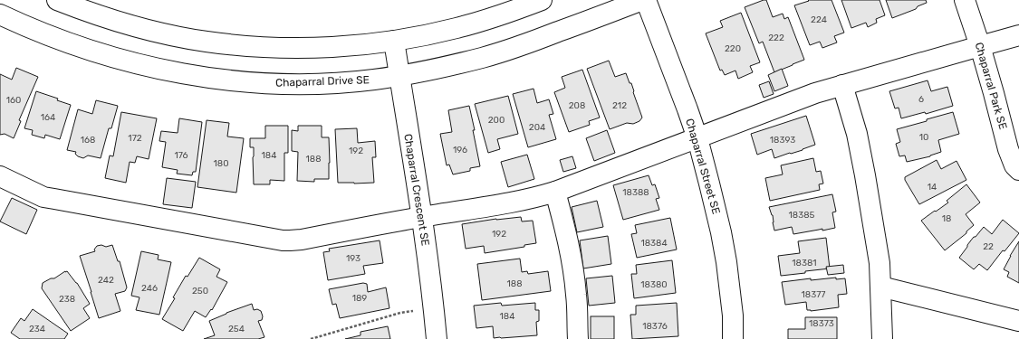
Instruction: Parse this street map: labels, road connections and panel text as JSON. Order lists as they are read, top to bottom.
{
  "streets": {
    "street": [
      "Chaparral Drive SE",
      "Chaparral Park SE",
      "Chaparral Street SE",
      "Chaparral Crescent SE"
    ]
  },
  "crossings": [
    ["Chaparral Drive SE", "Chaparral Crescent SE"]
  ],
  "house_numbers": [
    "224",
    "222",
    "220",
    "6",
    "160",
    "208",
    "212",
    "164",
    "200",
    "204",
    "10",
    "172",
    "168",
    "18393",
    "196",
    "192",
    "176",
    "184",
    "188",
    "180",
    "14",
    "18388",
    "18385",
    "18",
    "192",
    "18384",
    "22",
    "193",
    "18381",
    "242",
    "188",
    "18380",
    "246",
    "250",
    "18377",
    "189",
    "238",
    "184",
    "18373",
    "18376",
    "234",
    "254"
  ]
}
